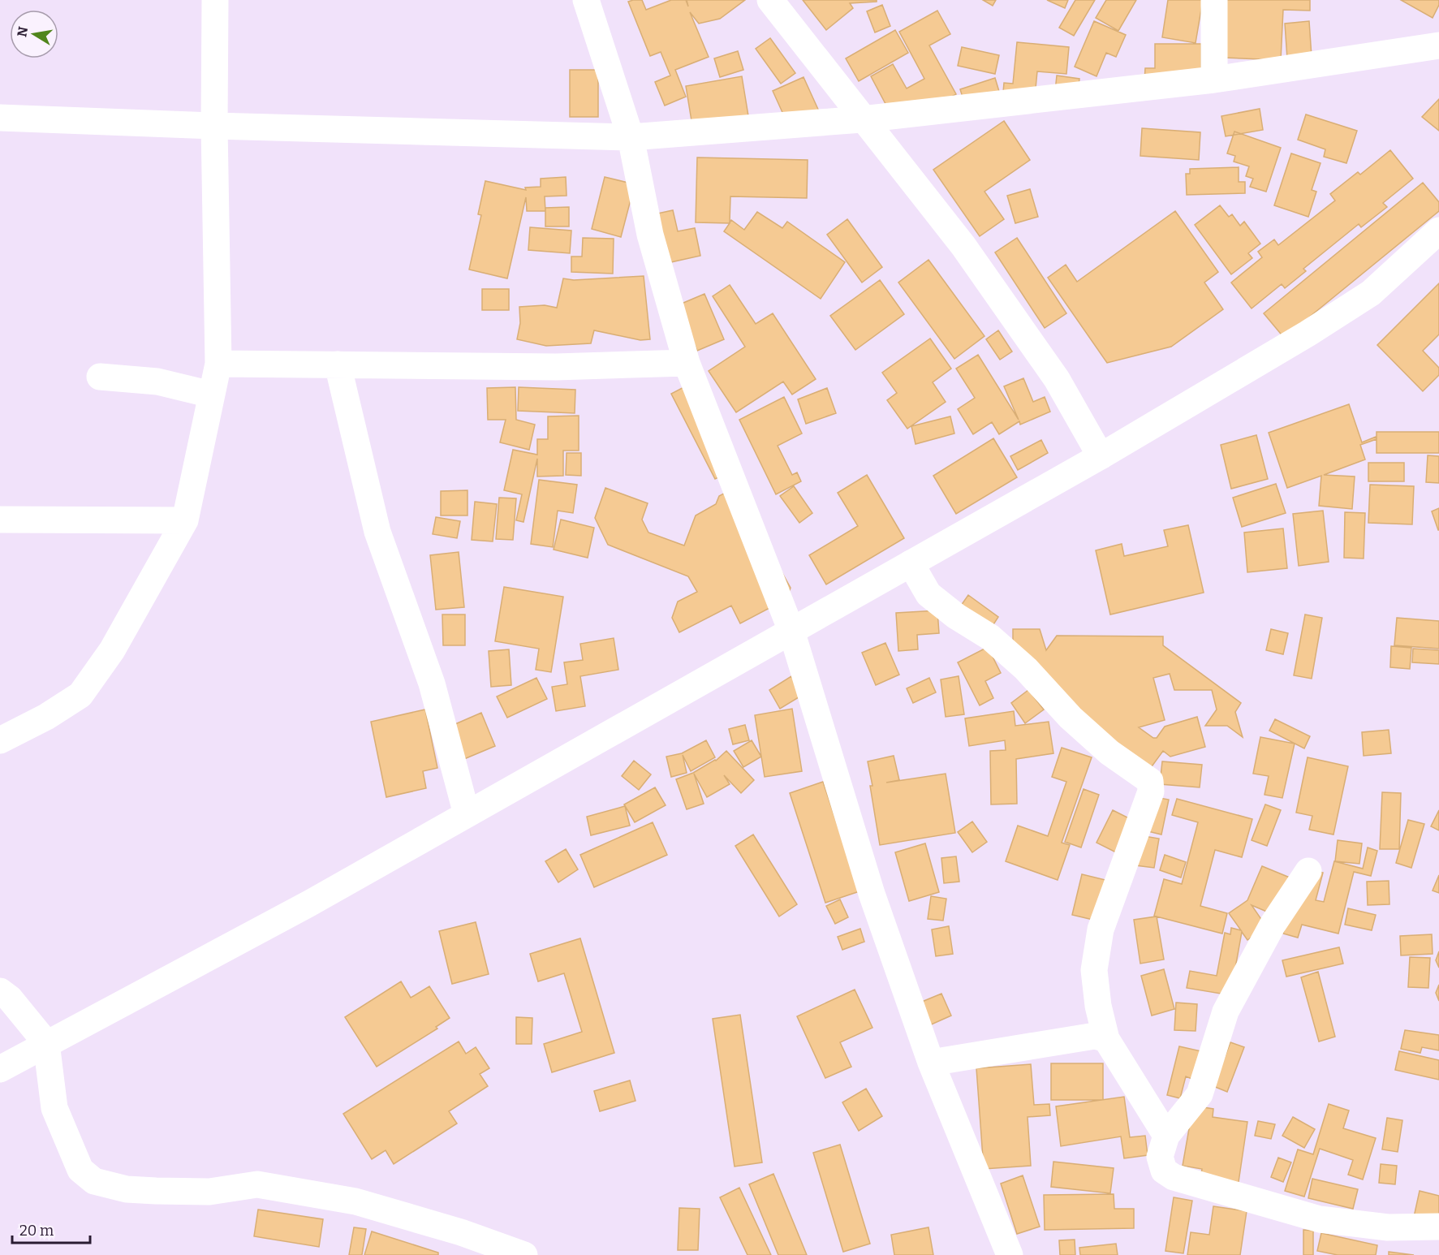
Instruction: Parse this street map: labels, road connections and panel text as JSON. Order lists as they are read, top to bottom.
{
  "scale_bar": "20 m",
  "north": "left"
}
